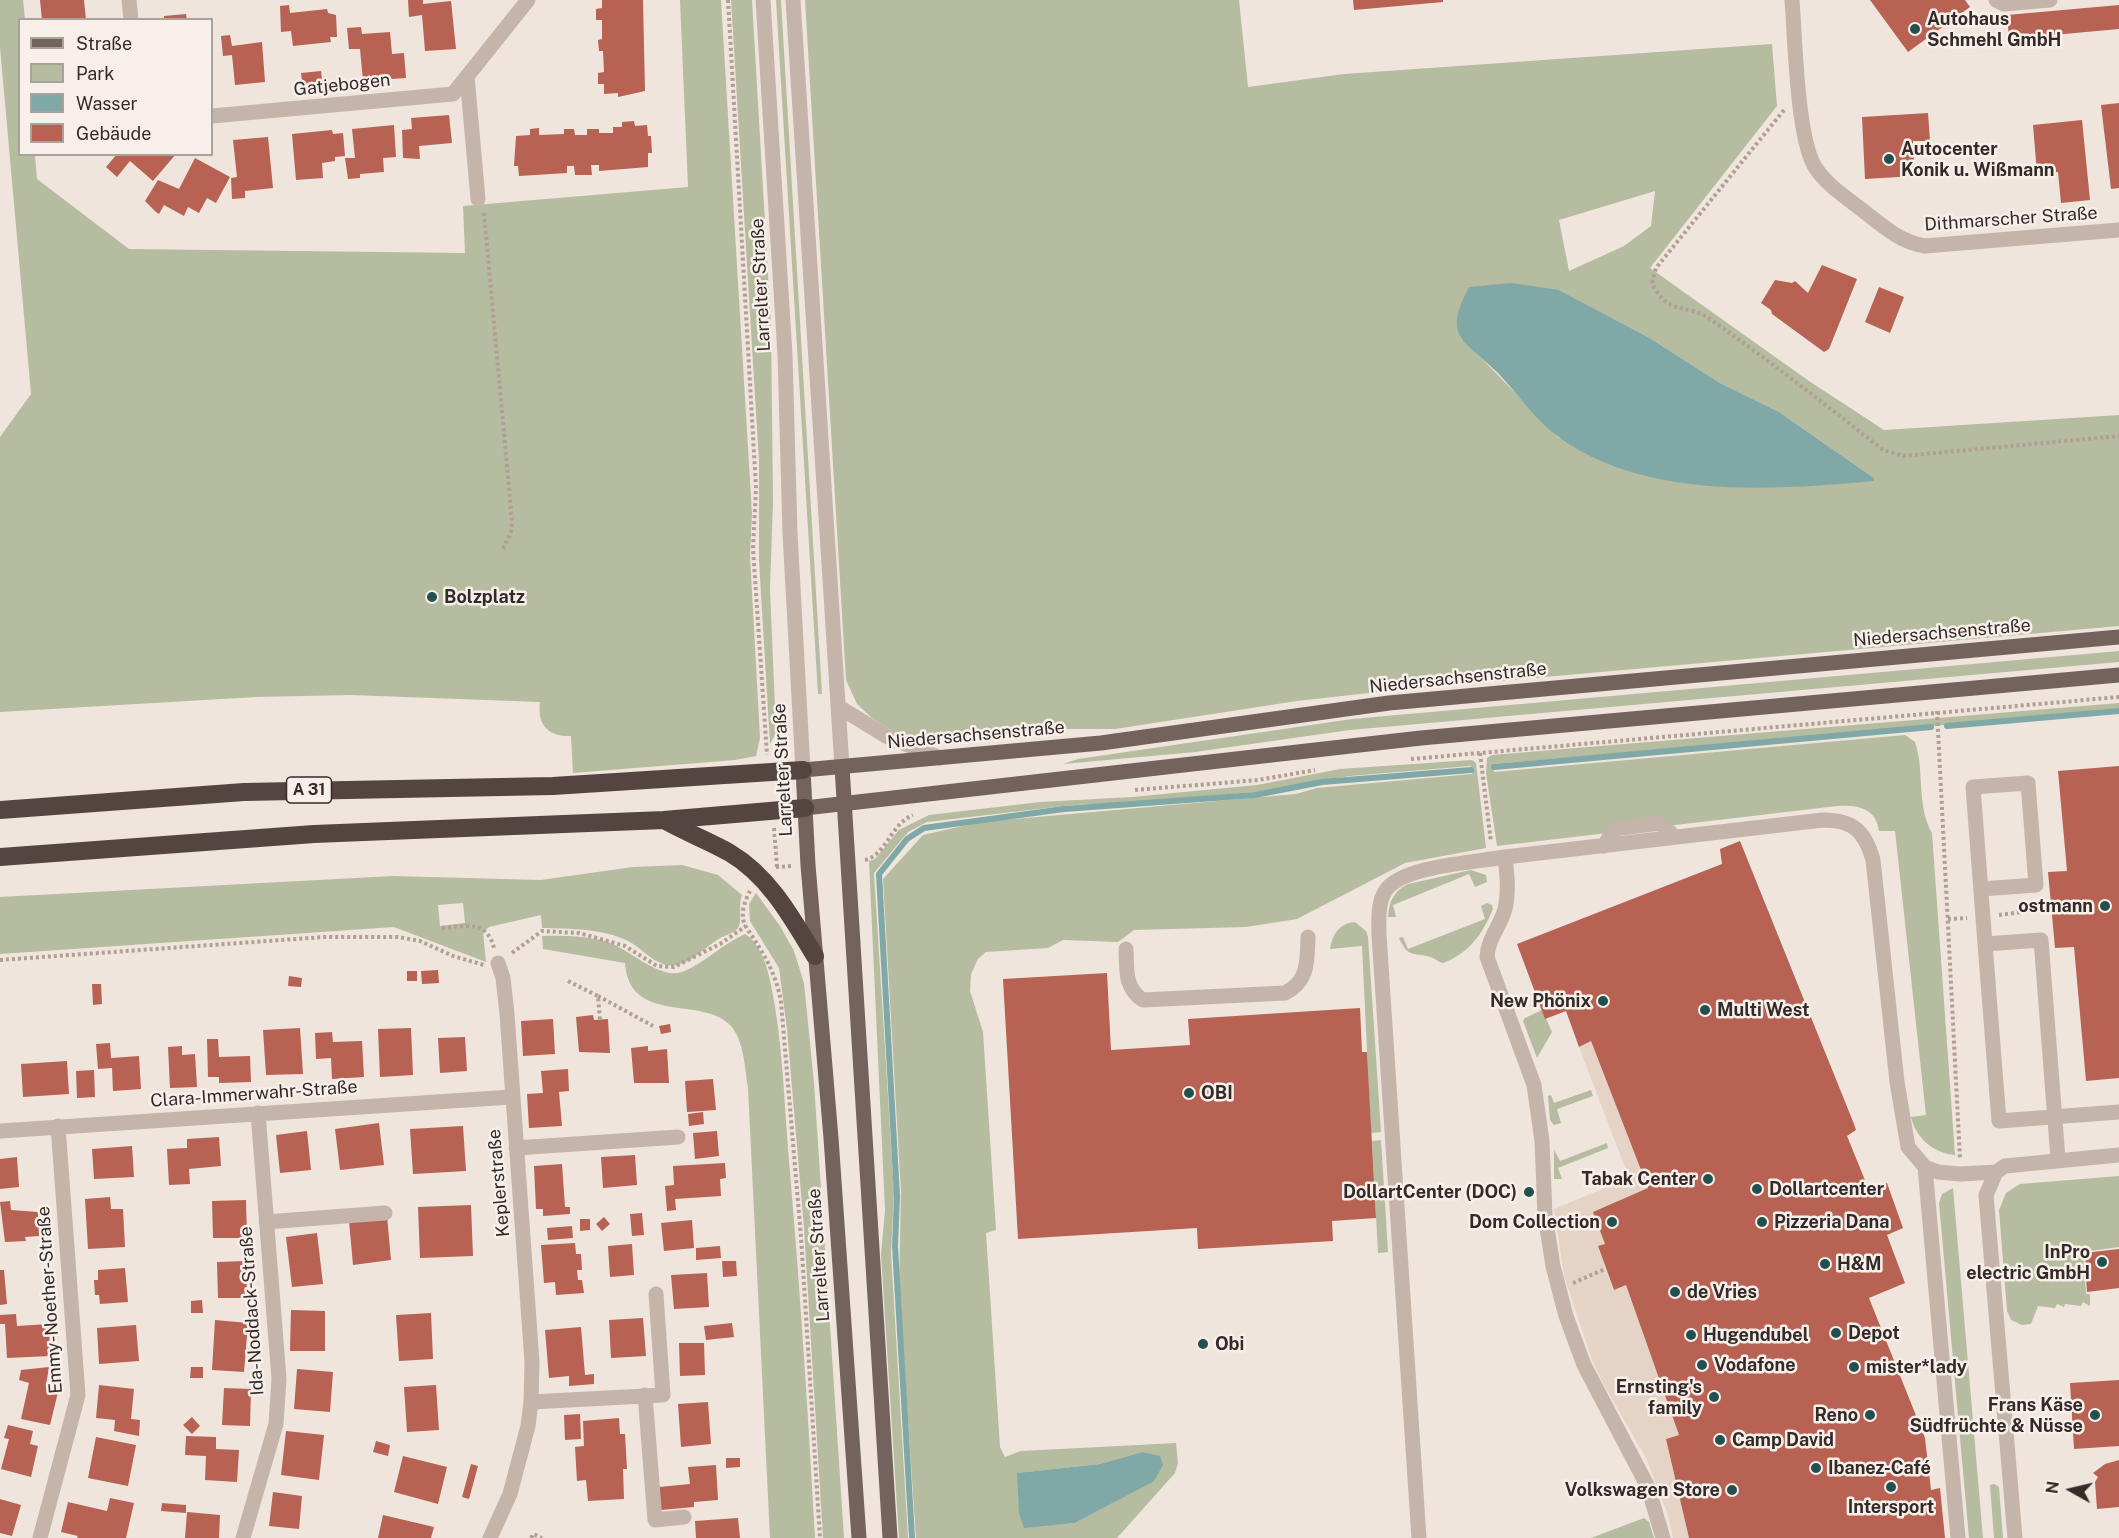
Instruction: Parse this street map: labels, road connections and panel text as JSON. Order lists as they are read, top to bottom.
{
  "streets": {
    "highway": ["A 31"],
    "main road": ["Larrelter Straße", "Niedersachsenstraße"],
    "street": [
      "Gatjebogen",
      "Dithmarscher Straße",
      "Clara-Immerwahr-Straße",
      "Keplerstraße",
      "Emmy-Noether-Straße",
      "Ida-Noddack-Straße"
    ]
  },
  "crossings": [
    ["Larrelter Straße", "Niedersachsenstraße"],
    ["Larrelter Straße", "A 31"],
    ["Niedersachsenstraße", "A 31"],
    ["Clara-Immerwahr-Straße", "Keplerstraße"],
    ["Clara-Immerwahr-Straße", "Emmy-Noether-Straße"],
    ["Clara-Immerwahr-Straße", "Ida-Noddack-Straße"]
  ],
  "places": [
    "Autohaus Schmehl GmbH",
    "Autocenter Konik u. Wißmann",
    "Bolzplatz",
    "ostmann",
    "New Phönix",
    "Multi West",
    "OBI",
    "Tabak Center",
    "Dollartcenter",
    "DollartCenter (DOC)",
    "Dom Collection",
    "Pizzeria Dana",
    "InPro electric GmbH",
    "H&M",
    "de Vries",
    "Depot",
    "Hugendubel",
    "Obi",
    "Vodafone",
    "mister*lady",
    "Ernsting's family",
    "Reno",
    "Frans Käse Südfrüchte & Nüsse",
    "Camp David",
    "Ibanez-Café",
    "Intersport",
    "Volkswagen Store"
  ],
  "legend": [
    "Straße",
    "Park",
    "Wasser",
    "Gebäude"
  ],
  "north": "left"
}
